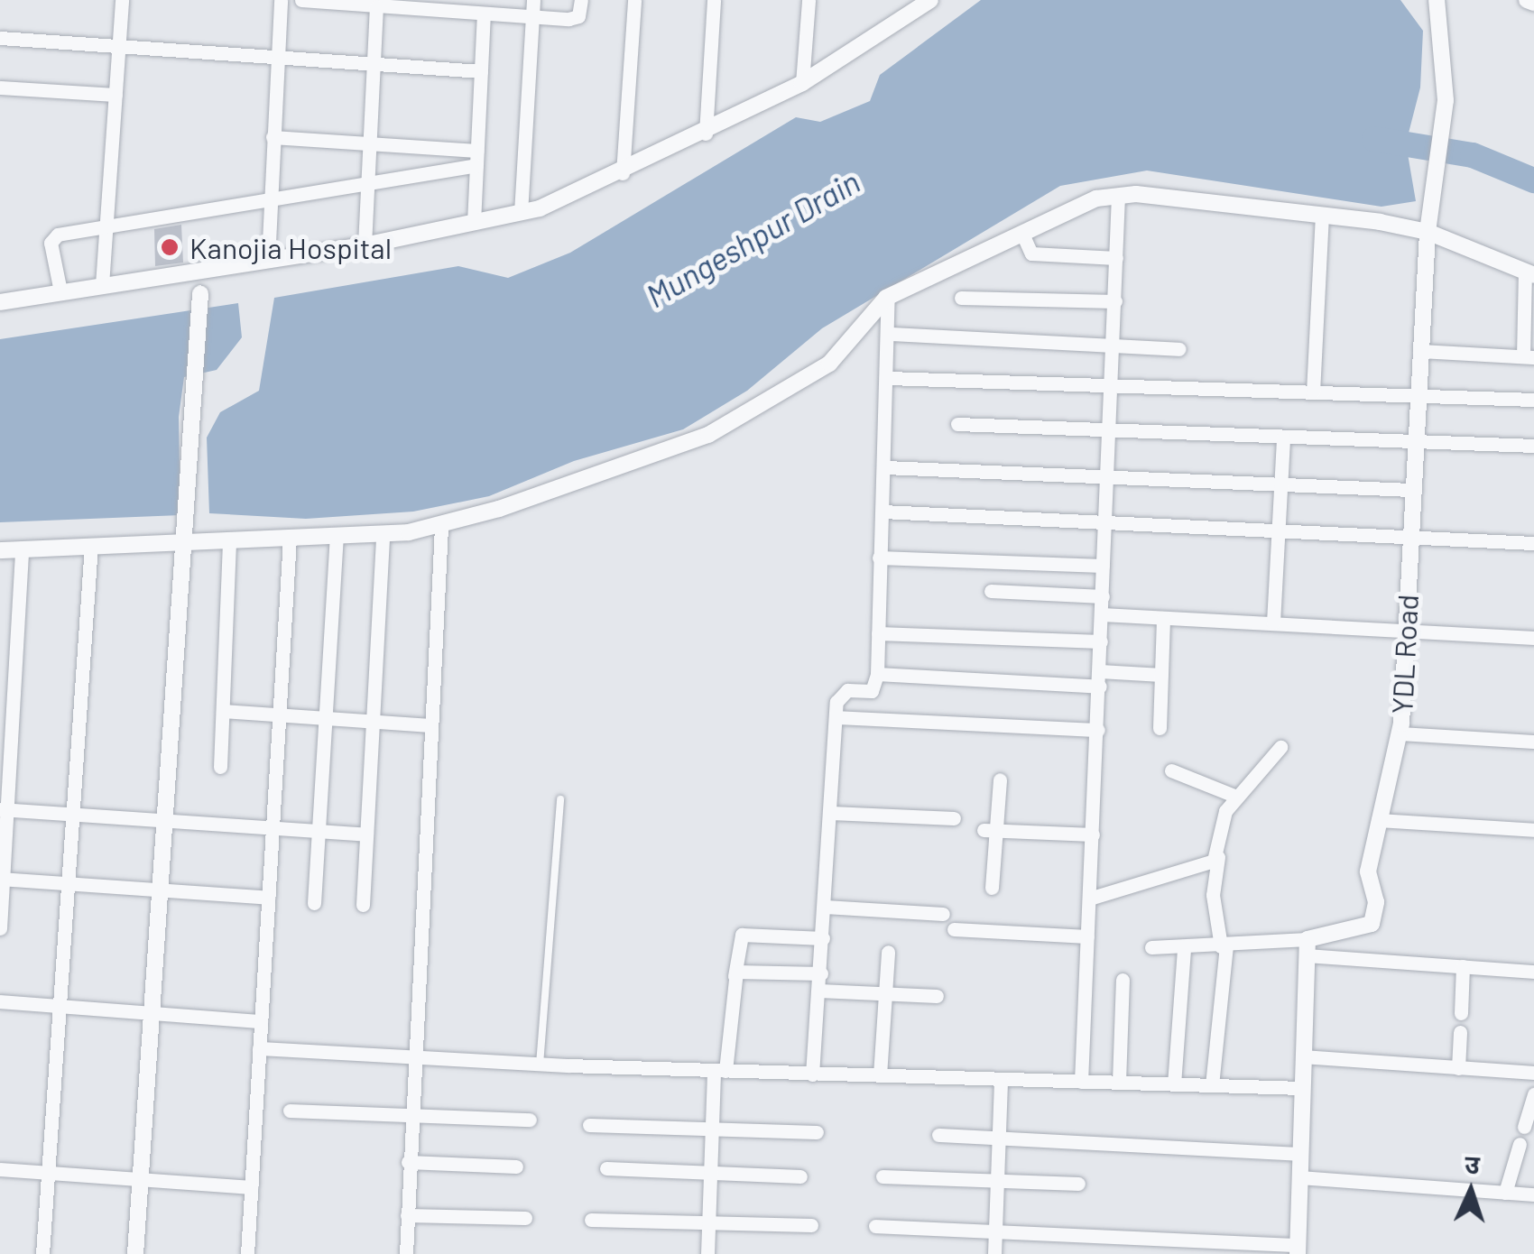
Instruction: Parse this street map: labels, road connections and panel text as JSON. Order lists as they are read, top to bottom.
{
  "streets": {
    "street": ["YDL Road"]
  },
  "water": ["Mungeshpur Drain"],
  "places": ["Kanojia Hospital"],
  "north": "top"
}
